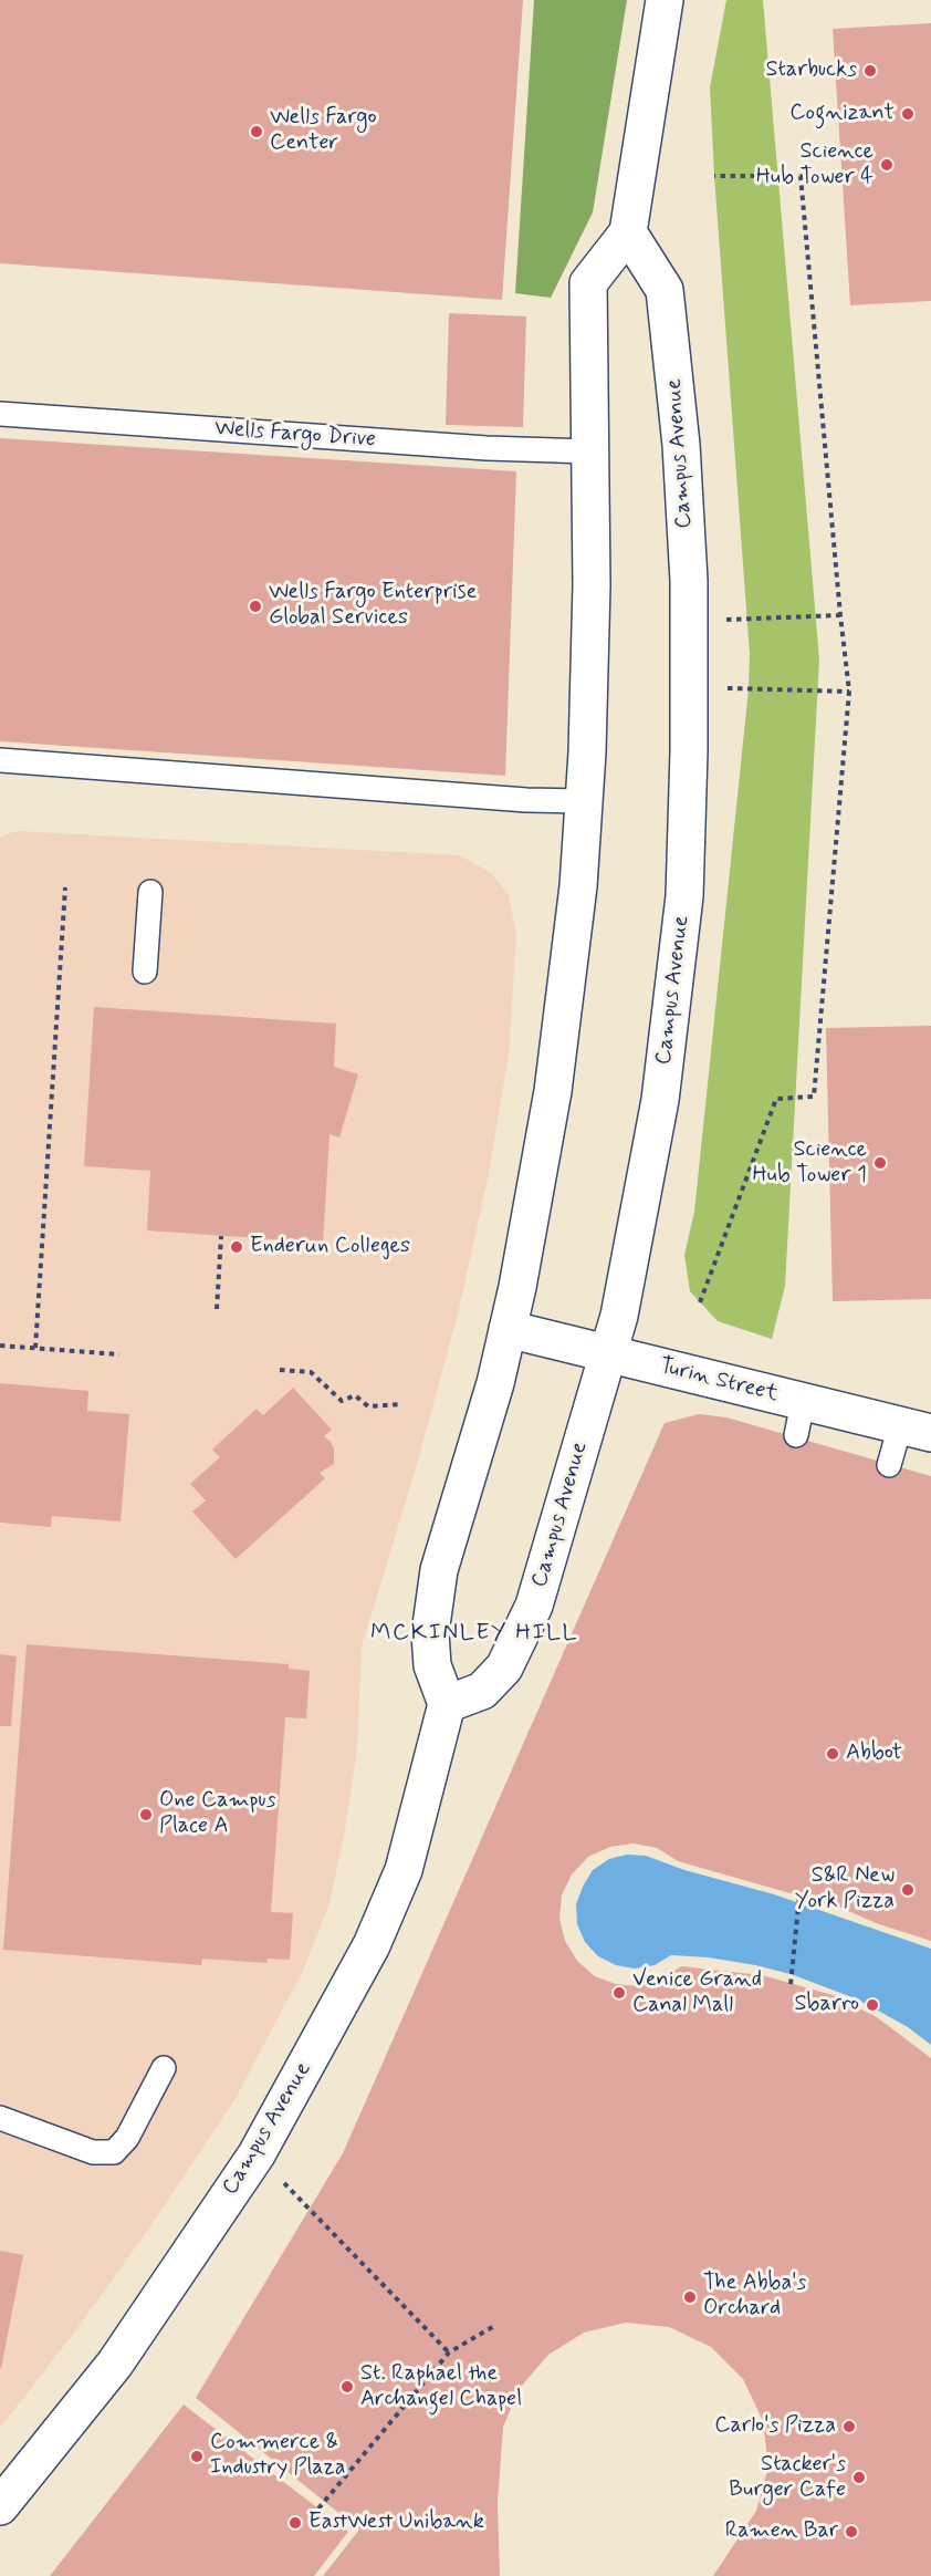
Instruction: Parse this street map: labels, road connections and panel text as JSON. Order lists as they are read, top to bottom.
{
  "streets": {
    "street": ["Campus Avenue", "Turin Street"],
    "lane": ["Wells Fargo Drive"]
  },
  "crossings": [
    ["Campus Avenue", "Turin Street"]
  ],
  "districts": ["MCKINLEY HILL"],
  "places": [
    "Starbucks",
    "Cognizant",
    "Wells Fargo Center",
    "Science Hub Tower 4",
    "Wells Fargo Enterprise Global Services",
    "Science Hub Tower 1",
    "Enderun Colleges",
    "Abbot",
    "One Campus Place A",
    "S&R New York Pizza",
    "Venice Grand Canal Mall",
    "Sbarro",
    "The Abba's Orchard",
    "St. Raphael the Archangel Chapel",
    "Carlo's Pizza",
    "Commerce & Industry Plaza",
    "Stacker's Burger Cafe",
    "EastWest Unibank",
    "Ramen Bar"
  ]
}
